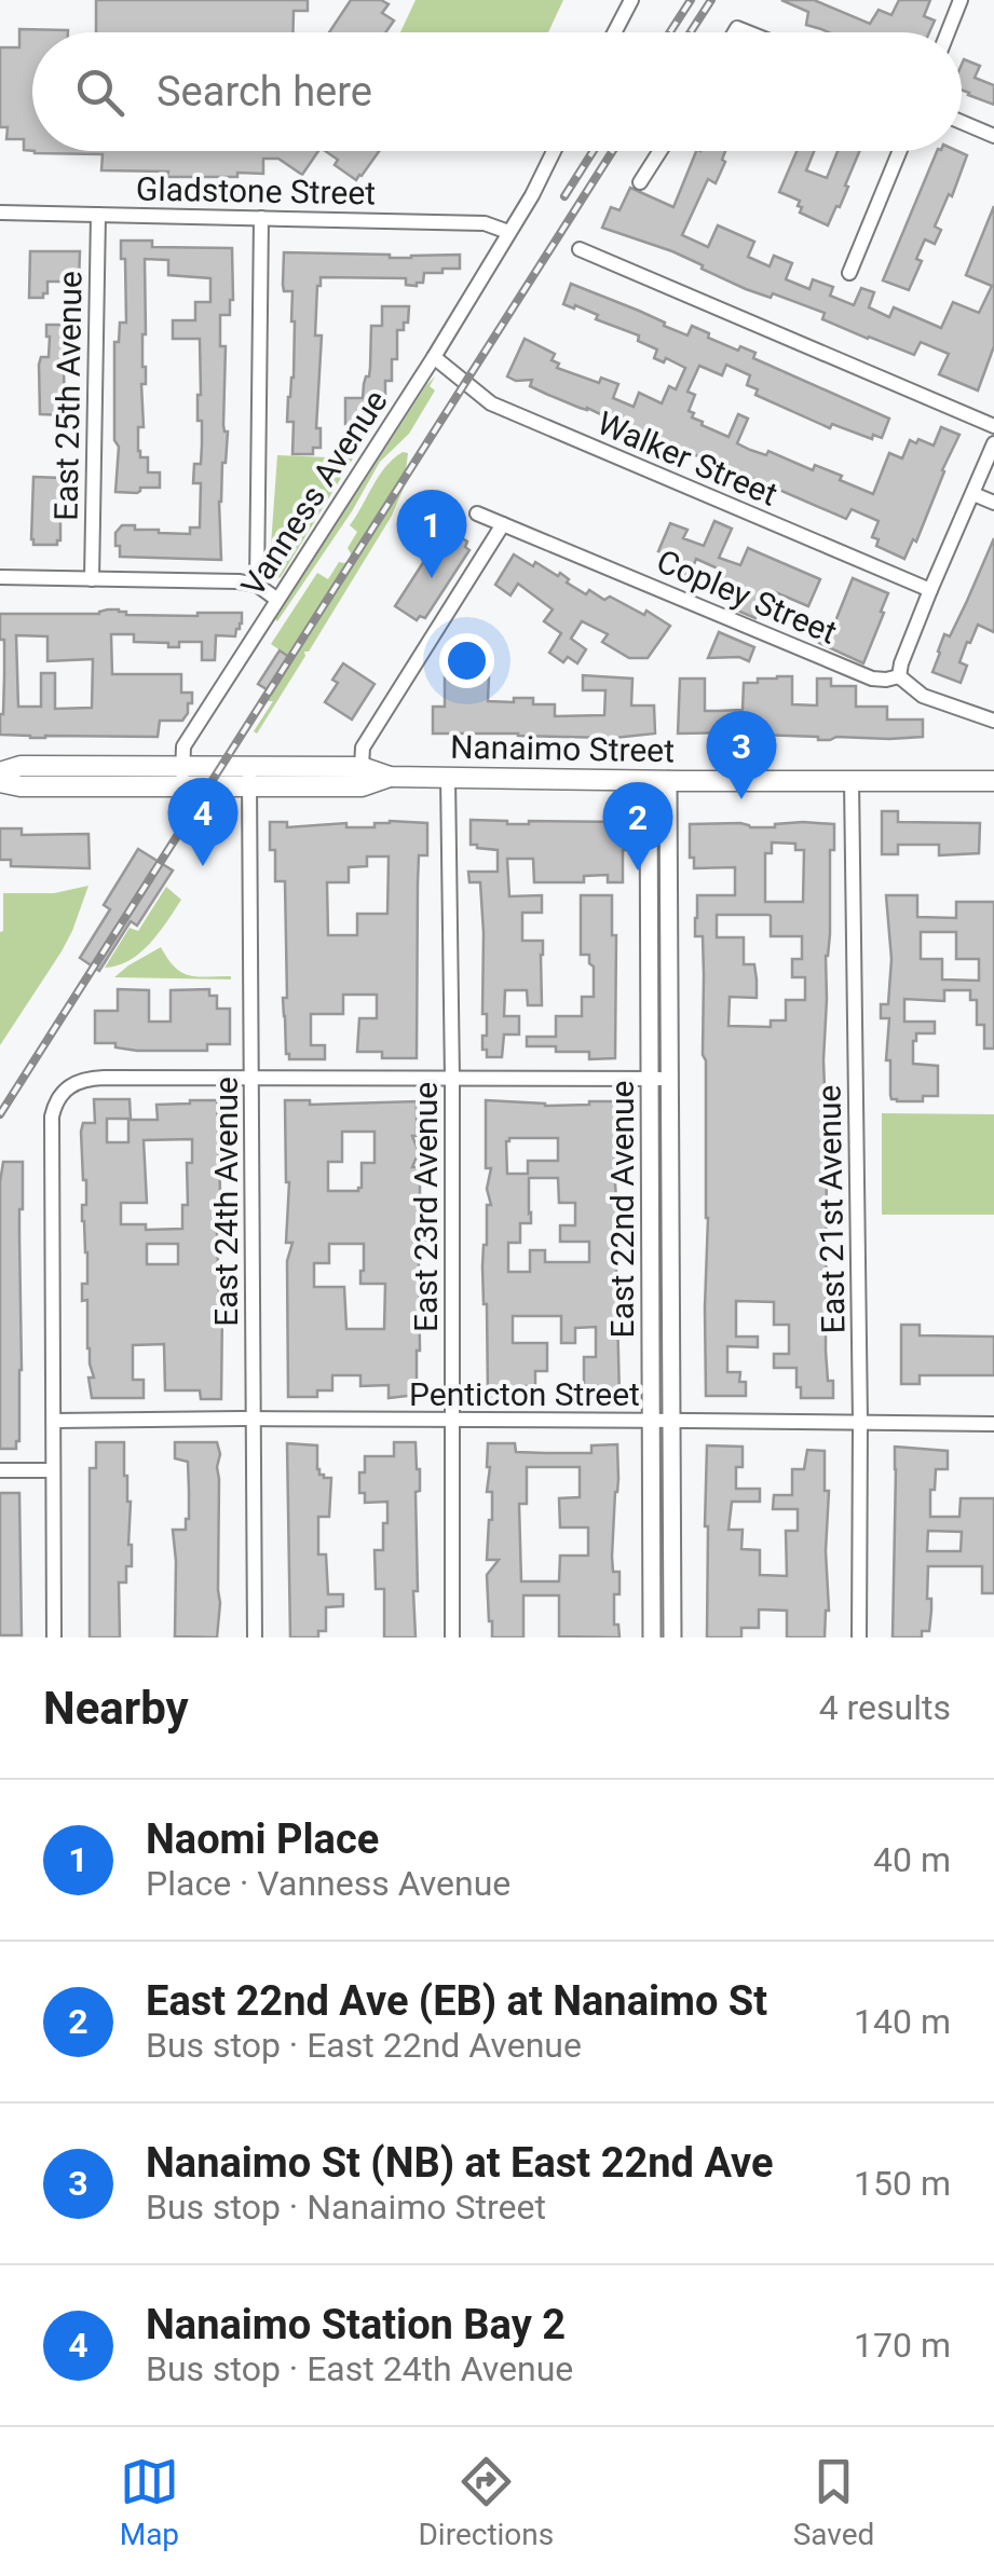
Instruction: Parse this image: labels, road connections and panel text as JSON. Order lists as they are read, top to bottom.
{
  "streets": {
    "main road": ["Nanaimo Street"],
    "street": [
      "Gladstone Street",
      "East 25th Avenue",
      "Walker Street",
      "Vanness Avenue",
      "Copley Street",
      "East 24th Avenue",
      "East 23rd Avenue",
      "East 22nd Avenue",
      "East 21st Avenue",
      "Penticton Street"
    ]
  },
  "crossings": [
    ["Gladstone Street", "East 25th Avenue"],
    ["Gladstone Street", "Vanness Avenue"],
    ["Walker Street", "Vanness Avenue"],
    ["Vanness Avenue", "Nanaimo Street"],
    ["Nanaimo Street", "East 24th Avenue"],
    ["Nanaimo Street", "East 23rd Avenue"],
    ["Nanaimo Street", "East 22nd Avenue"],
    ["Nanaimo Street", "East 21st Avenue"],
    ["East 24th Avenue", "Penticton Street"],
    ["East 23rd Avenue", "Penticton Street"],
    ["East 22nd Avenue", "Penticton Street"],
    ["East 21st Avenue", "Penticton Street"]
  ],
  "page": {
    "search": "Search here",
    "pins": [
      "1",
      "3",
      "4",
      "2"
    ],
    "heading": ["Nearby", "4 results"],
    "list": [
      {
        "mark": "1",
        "name": "Naomi Place",
        "note": "Place · Vanness Avenue",
        "value": "40 m"
      },
      {
        "mark": "2",
        "name": "East 22nd Ave (EB) at Nanaimo St",
        "note": "Bus stop · East 22nd Avenue",
        "value": "140 m"
      },
      {
        "mark": "3",
        "name": "Nanaimo St (NB) at East 22nd Ave",
        "note": "Bus stop · Nanaimo Street",
        "value": "150 m"
      },
      {
        "mark": "4",
        "name": "Nanaimo Station Bay 2",
        "note": "Bus stop · East 24th Avenue",
        "value": "170 m"
      }
    ],
    "nav": ["Map", "Directions", "Saved"]
  }
}
